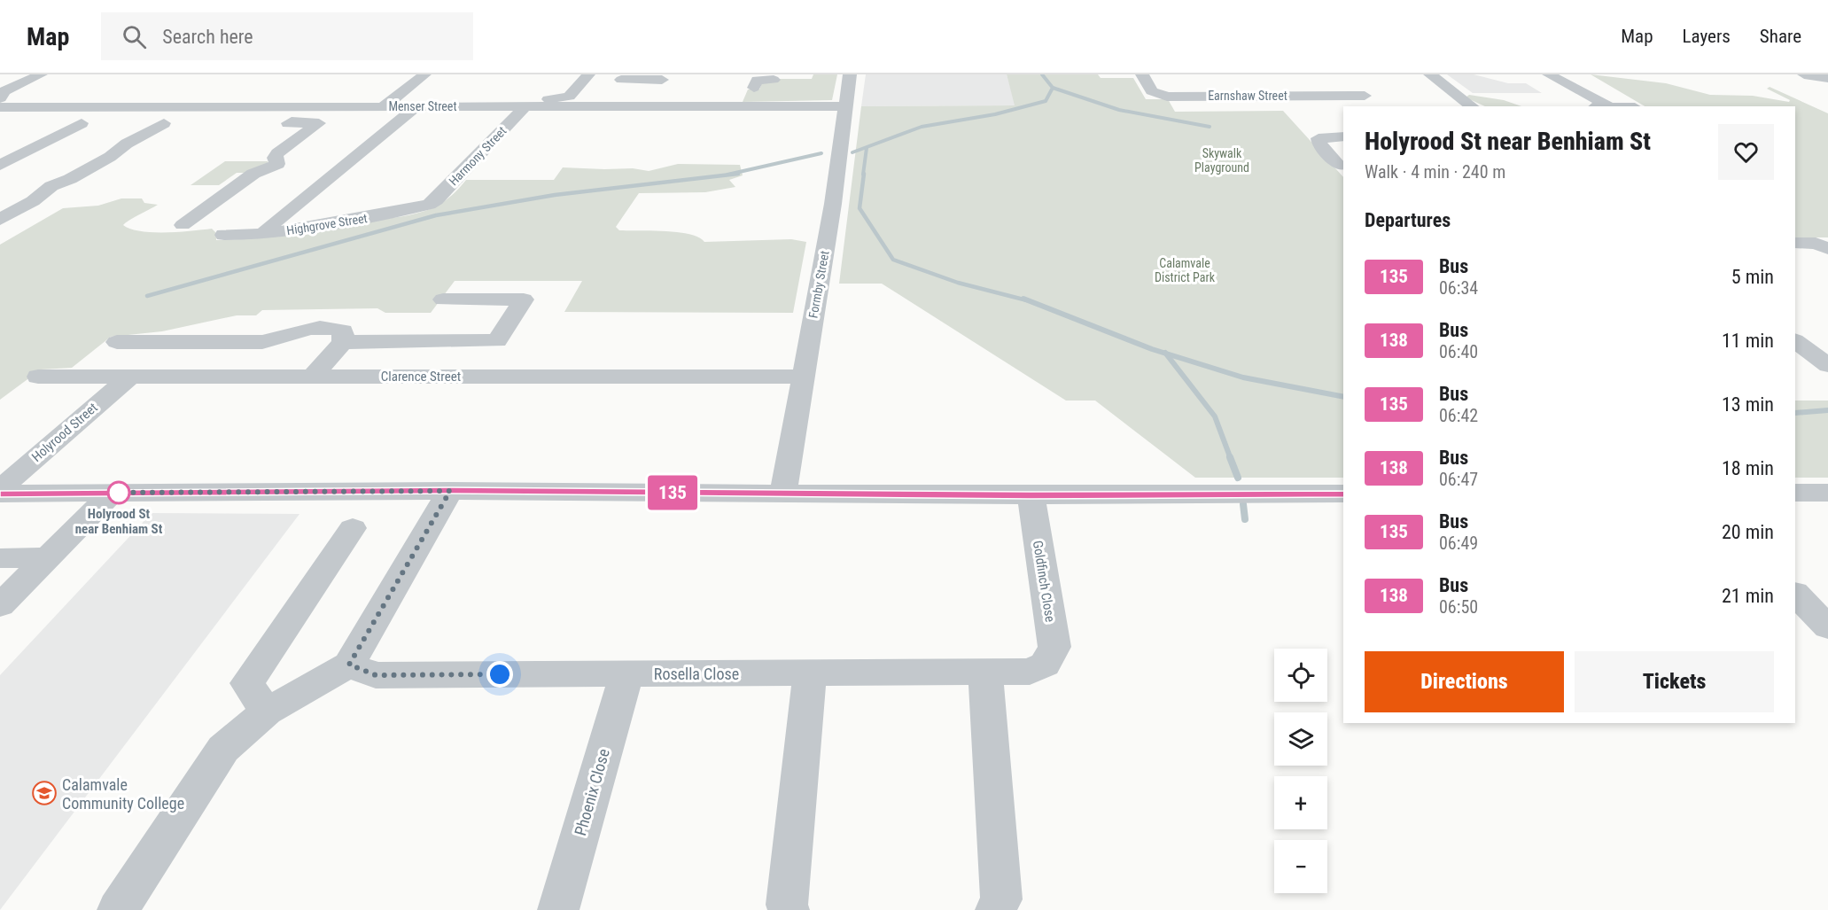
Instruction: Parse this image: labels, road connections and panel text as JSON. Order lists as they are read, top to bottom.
{
  "streets": {
    "street": [
      "Earnshaw Street",
      "Menser Street",
      "Harmony Street",
      "Highgrove Street",
      "Formby Street",
      "Clarence Street",
      "Holyrood Street",
      "Goldfinch Close",
      "Rosella Close",
      "Phoenix Close"
    ]
  },
  "crossings": [
    ["Menser Street", "Harmony Street"],
    ["Menser Street", "Formby Street"],
    ["Harmony Street", "Highgrove Street"],
    ["Formby Street", "Clarence Street"],
    ["Clarence Street", "Holyrood Street"],
    ["Goldfinch Close", "Rosella Close"],
    ["Rosella Close", "Phoenix Close"]
  ],
  "parks": ["Skywalk Playground", "Calamvale District Park"],
  "places": {
    "other": ["Holyrood St near Benhiam St"],
    "school or university": ["Calamvale Community College"]
  },
  "lines": ["bus line 135"],
  "page": {
    "header": "Map",
    "search": "Search here",
    "nav": ["Map", "Layers", "Share"],
    "on_map": "135",
    "heading": [
      ["Holyrood St near Benhiam St", "Walk · 4 min · 240 m"],
      "Departures"
    ],
    "list": [
      {
        "mark": "135",
        "name": "Bus",
        "note": "06:34",
        "value": "5 min"
      },
      {
        "mark": "138",
        "name": "Bus",
        "note": "06:40",
        "value": "11 min"
      },
      {
        "mark": "135",
        "name": "Bus",
        "note": "06:42",
        "value": "13 min"
      },
      {
        "mark": "138",
        "name": "Bus",
        "note": "06:47",
        "value": "18 min"
      },
      {
        "mark": "135",
        "name": "Bus",
        "note": "06:49",
        "value": "20 min"
      },
      {
        "mark": "138",
        "name": "Bus",
        "note": "06:50",
        "value": "21 min"
      }
    ],
    "buttons": ["Directions", "Tickets"],
    "map_buttons": ["+", "−"]
  }
}
